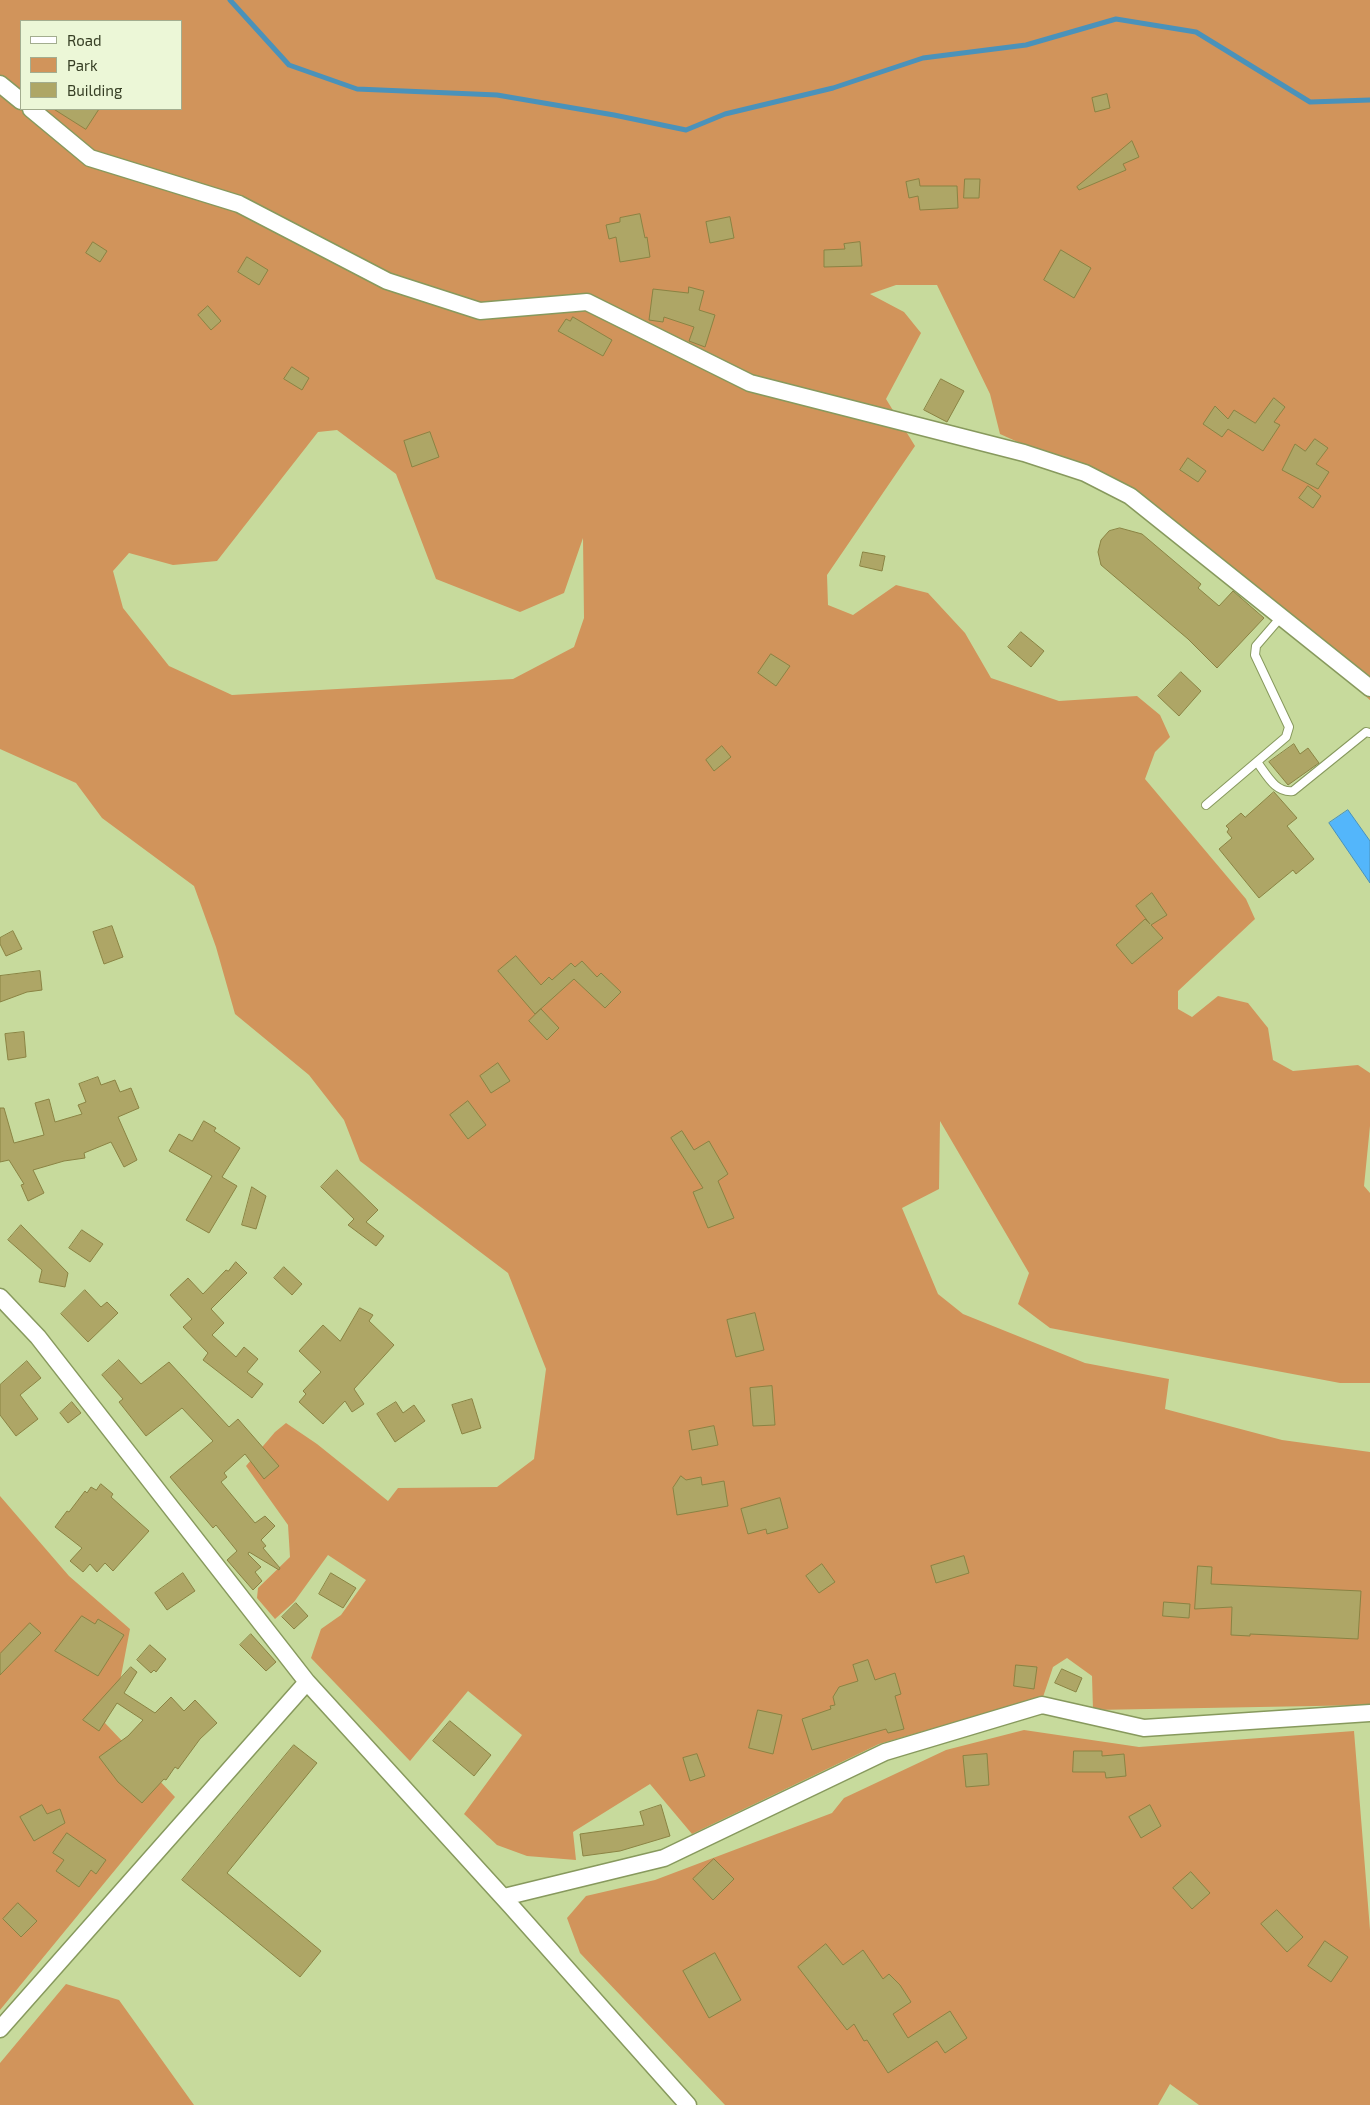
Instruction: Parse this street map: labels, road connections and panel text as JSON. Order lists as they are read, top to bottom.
{
  "legend": ["Road", "Park", "Building"]
}
